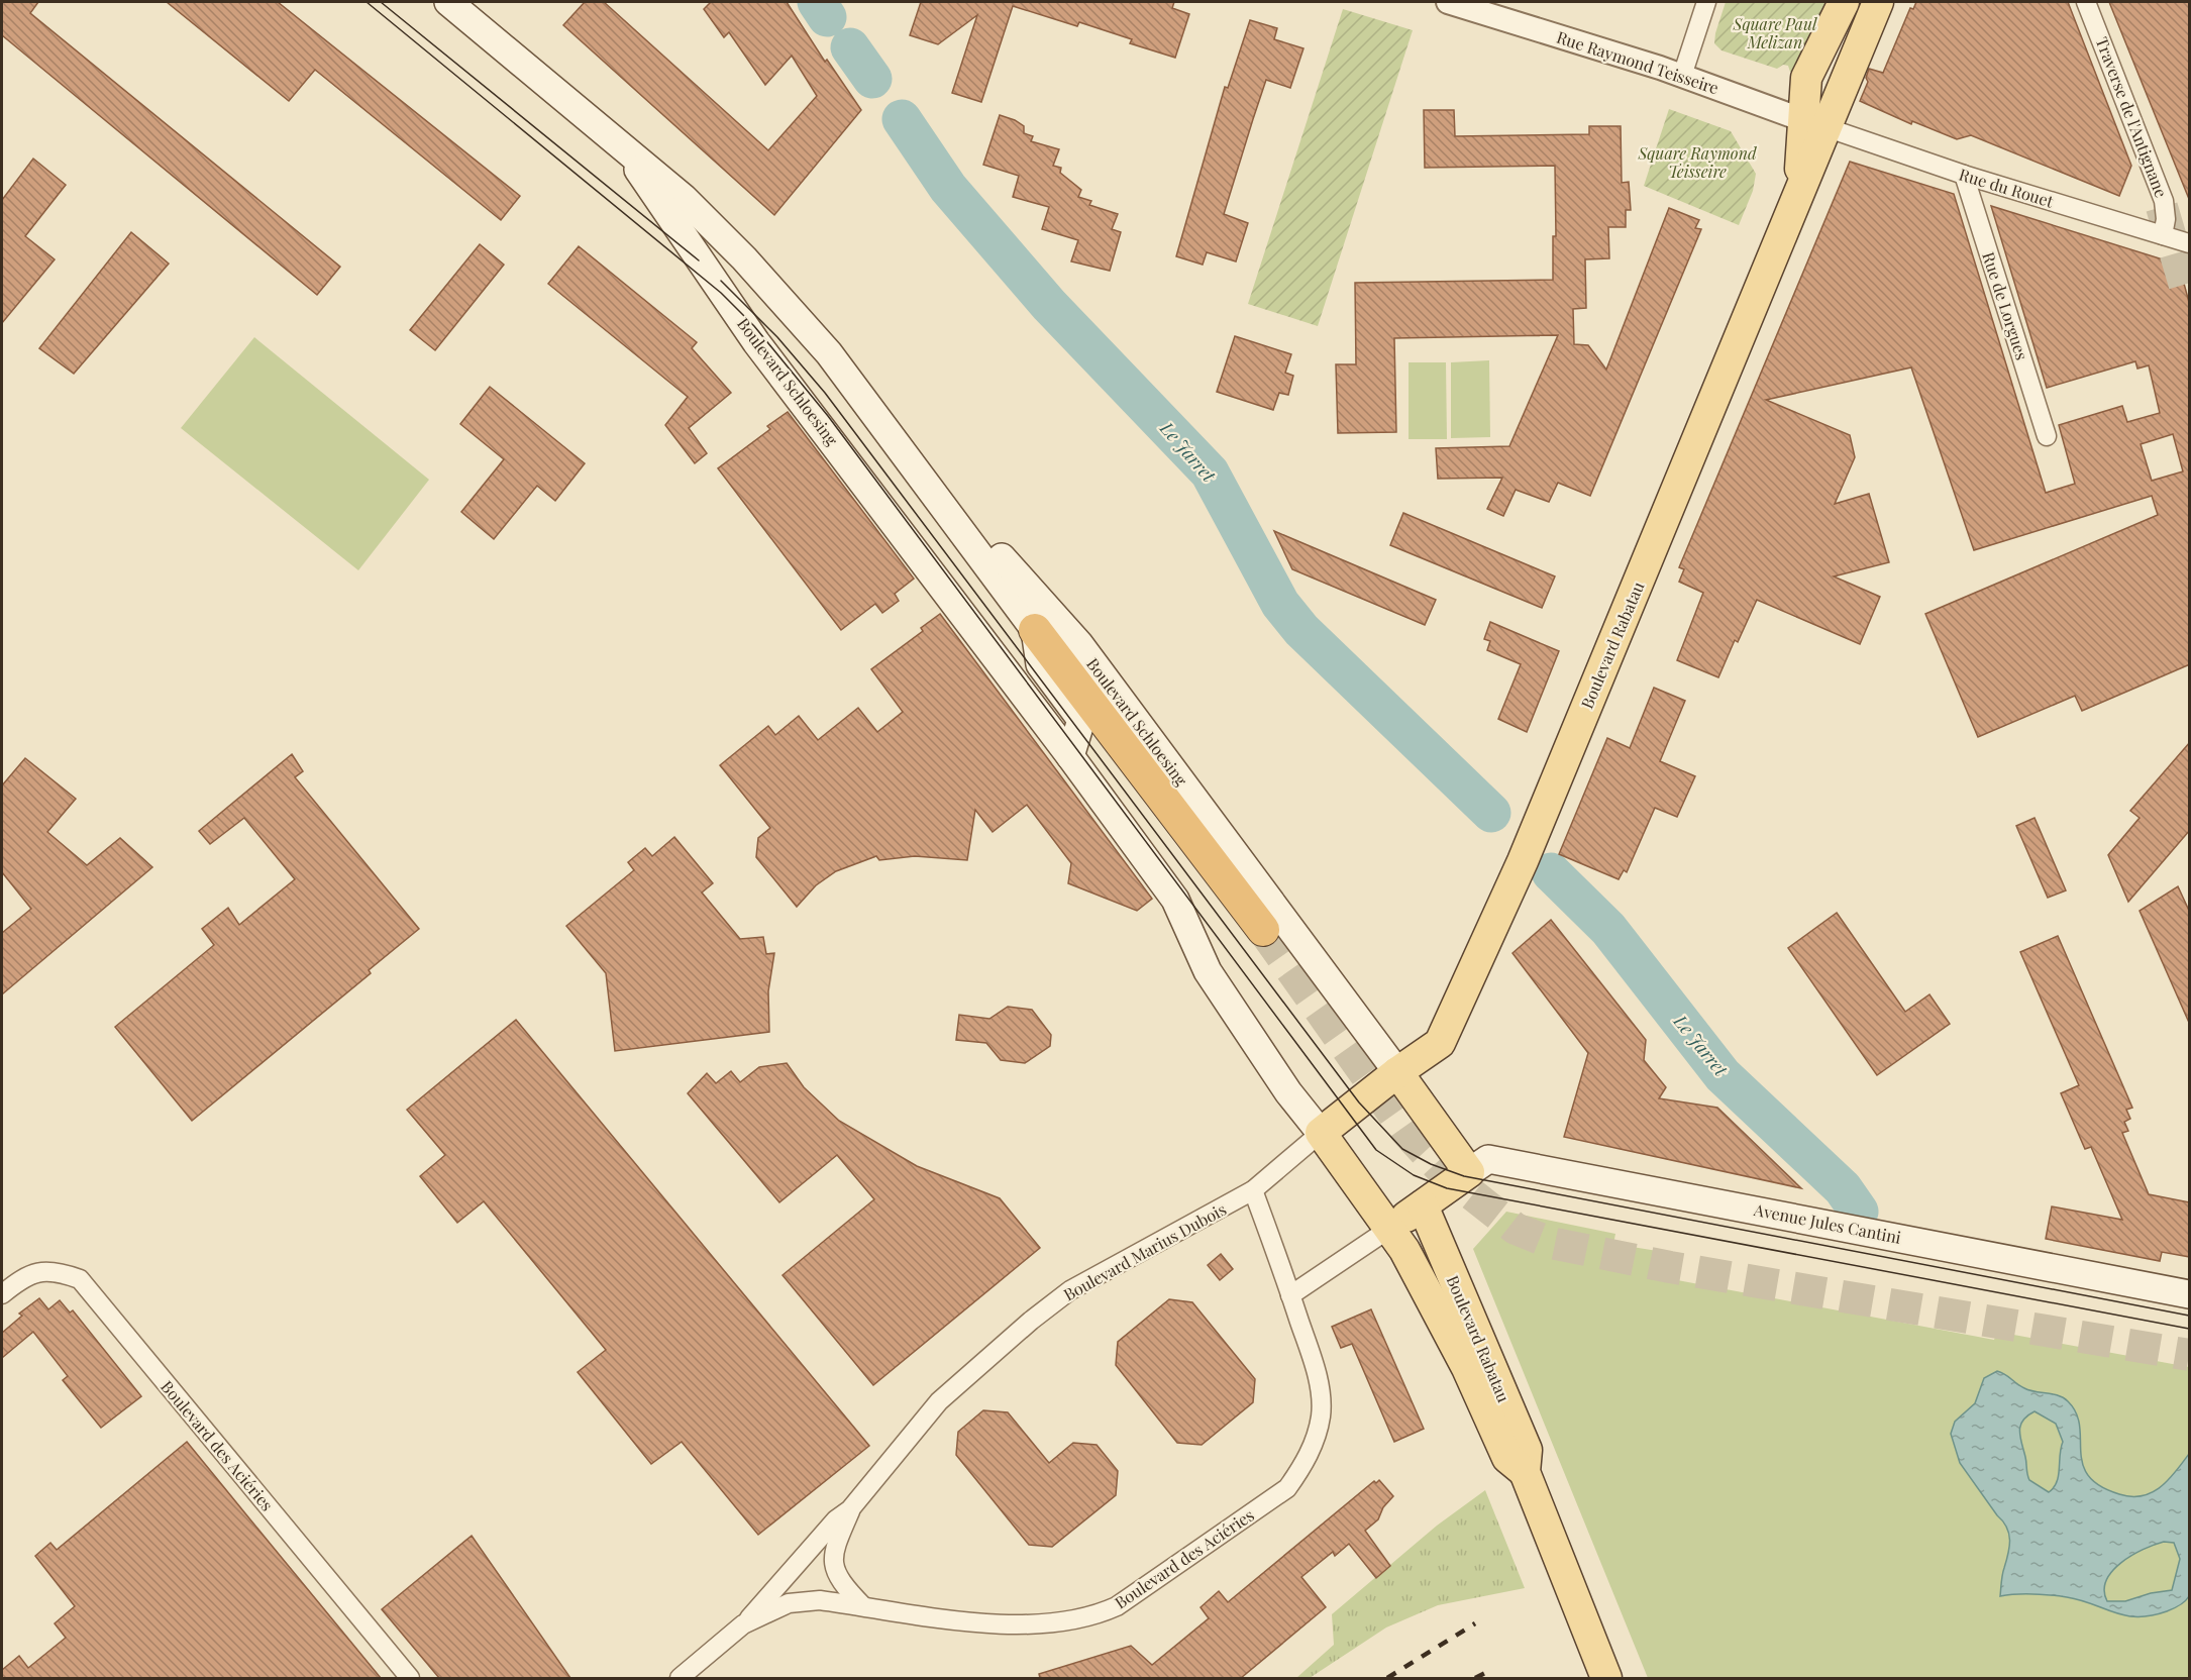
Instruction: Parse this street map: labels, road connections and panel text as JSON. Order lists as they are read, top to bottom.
{
  "streets": {
    "main road": ["Boulevard Schloesing", "Boulevard Rabatau", "Avenue Jules Cantini"],
    "street": [
      "Rue Raymond Teisseire",
      "Traverse de l'Antignane",
      "Rue du Rouet",
      "Rue de Lorgues",
      "Boulevard Marius Dubois",
      "Boulevard des Aciéries"
    ]
  },
  "crossings": [
    ["Rue Raymond Teisseire", "Rue du Rouet"],
    ["Rue Raymond Teisseire", "Boulevard Rabatau"],
    ["Traverse de l'Antignane", "Rue du Rouet"],
    ["Rue du Rouet", "Rue de Lorgues"],
    ["Rue du Rouet", "Boulevard Rabatau"],
    ["Boulevard Schloesing", "Boulevard Rabatau"],
    ["Boulevard Schloesing", "Boulevard Marius Dubois"],
    ["Boulevard Rabatau", "Boulevard Marius Dubois"],
    ["Boulevard Marius Dubois", "Boulevard des Aciéries"]
  ],
  "water": ["Le Jarret"],
  "parks": ["Square Paul Melizan", "Square Raymond Teisseire"]
}
